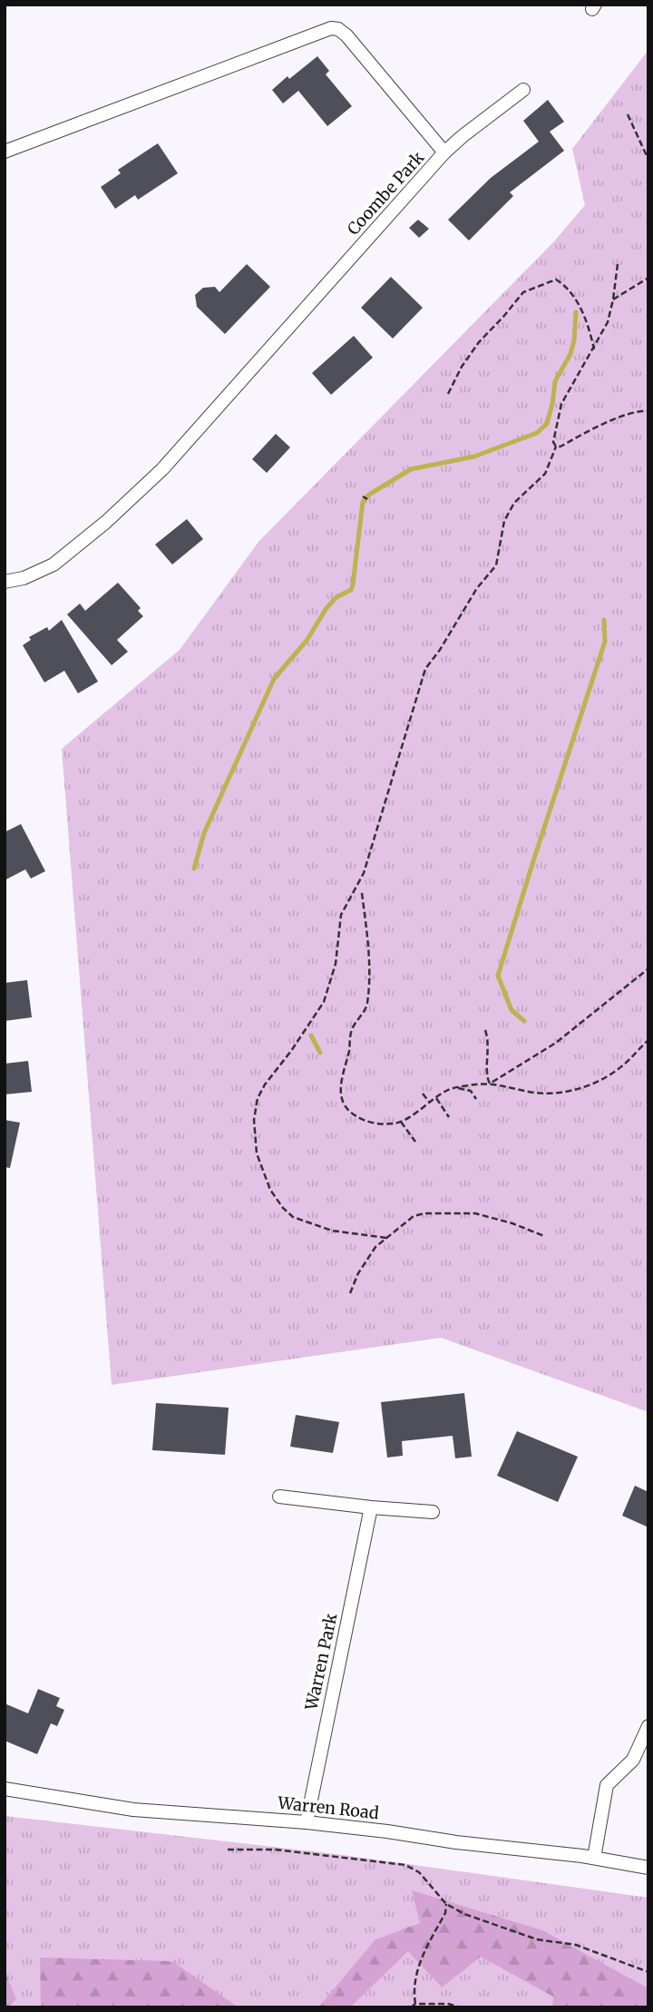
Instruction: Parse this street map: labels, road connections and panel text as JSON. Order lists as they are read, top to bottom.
{
  "streets": {
    "street": ["Coombe Park", "Warren Park", "Warren Road"]
  },
  "crossings": [
    ["Warren Park", "Warren Road"]
  ]
}
